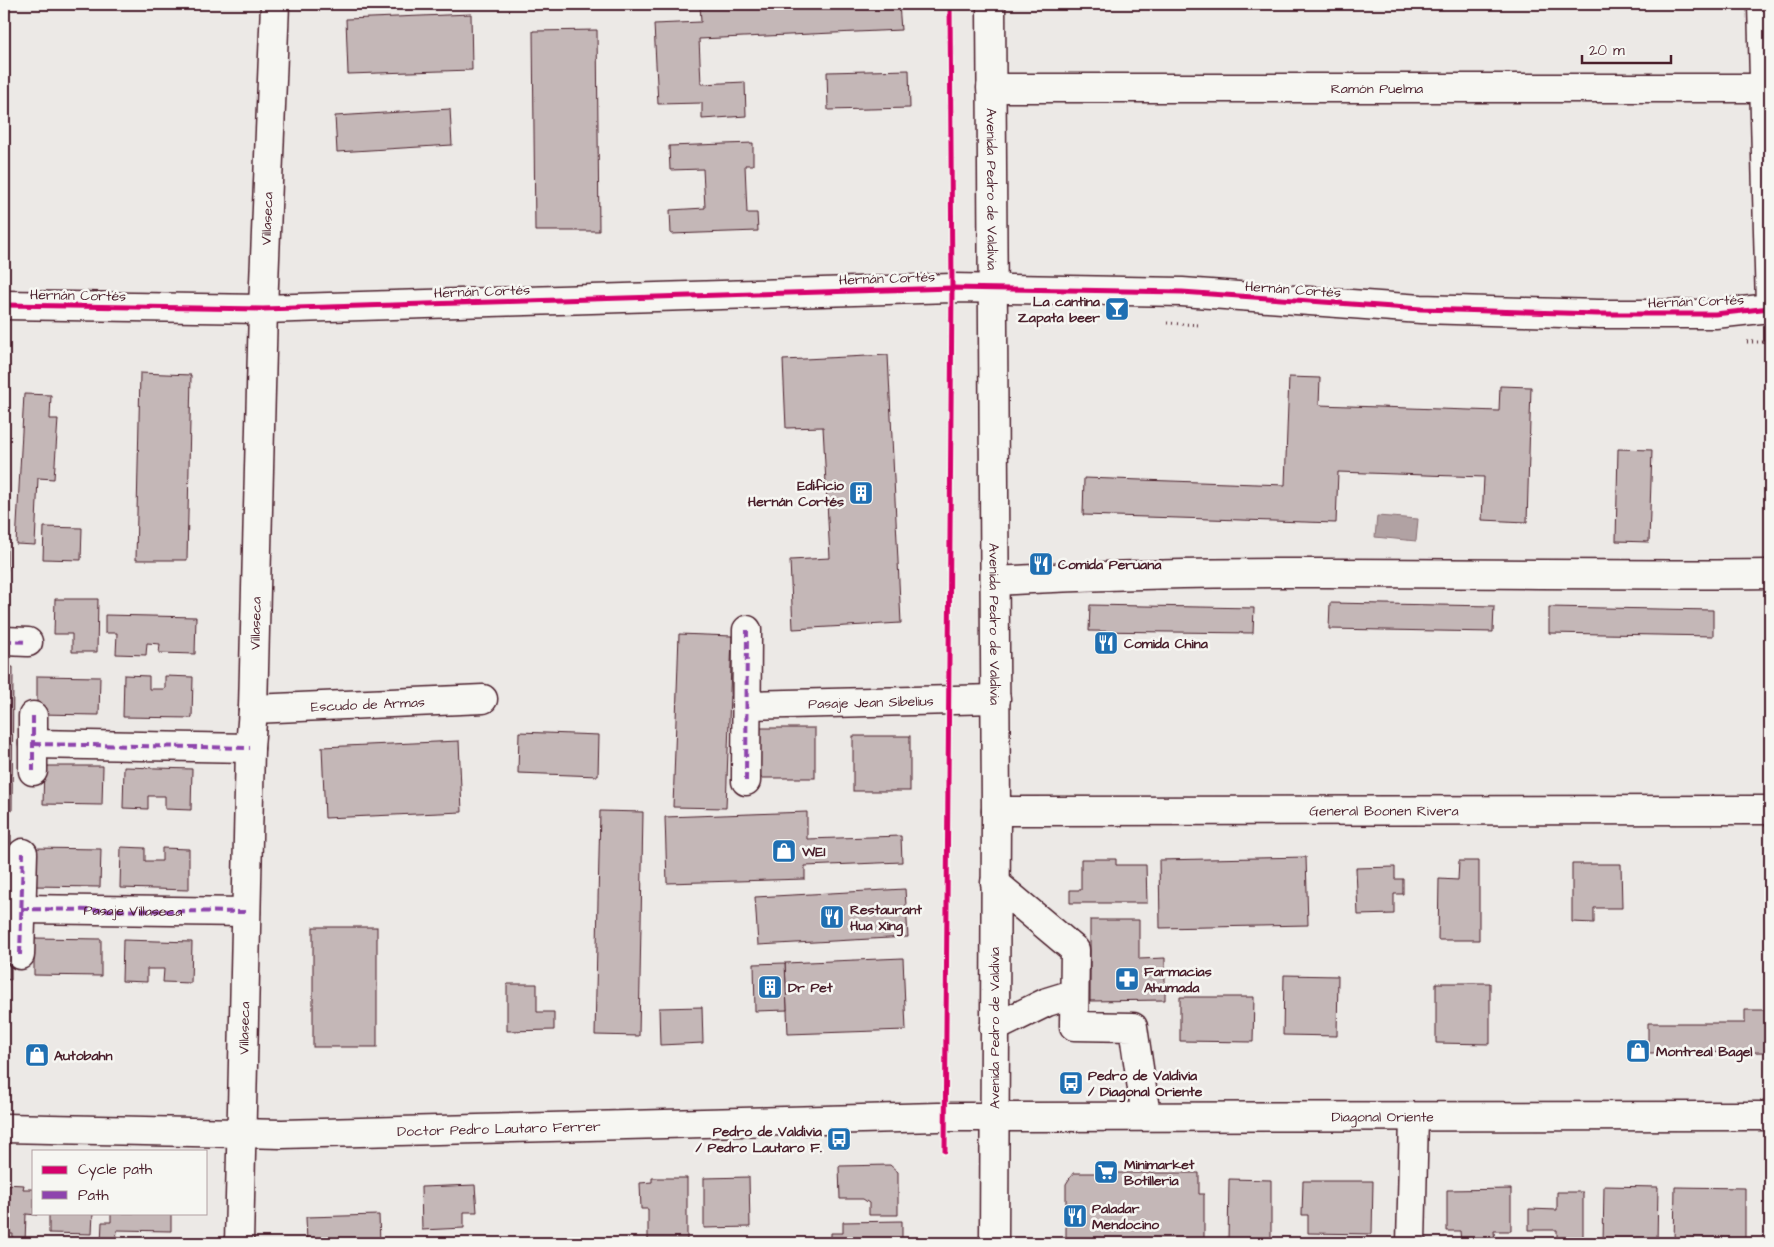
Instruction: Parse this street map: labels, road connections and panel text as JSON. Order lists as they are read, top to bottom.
{
  "streets": {
    "street": [
      "Ramón Puelma",
      "Avenida Pedro de Valdivia",
      "Villaseca",
      "Hernán Cortés",
      "Pasaje Jean Sibelius",
      "Escudo de Armas",
      "General Boonen Rivera",
      "Pasaje Villaseca",
      "Diagonal Oriente",
      "Doctor Pedro Lautaro Ferrer"
    ]
  },
  "crossings": [
    ["Ramón Puelma", "Avenida Pedro de Valdivia"],
    ["Avenida Pedro de Valdivia", "Hernán Cortés"],
    ["Avenida Pedro de Valdivia", "Pasaje Jean Sibelius"],
    ["Avenida Pedro de Valdivia", "General Boonen Rivera"],
    ["Avenida Pedro de Valdivia", "Diagonal Oriente"],
    ["Avenida Pedro de Valdivia", "Doctor Pedro Lautaro Ferrer"],
    ["Villaseca", "Hernán Cortés"],
    ["Villaseca", "Escudo de Armas"],
    ["Villaseca", "Pasaje Villaseca"],
    ["Villaseca", "Doctor Pedro Lautaro Ferrer"],
    ["Diagonal Oriente", "Doctor Pedro Lautaro Ferrer"]
  ],
  "places": {
    "bar": ["La cantina Zapata beer"],
    "building": ["Edificio Hernán Cortés", "Dr Pet"],
    "restaurant": [
      "Comida Peruana",
      "Comida China",
      "Restaurant Hua Xing",
      "Paladar Mendocino"
    ],
    "shop": ["WEI", "Montreal Bagel", "Autobahn"],
    "pharmacy": ["Farmacias Ahumada"],
    "bus stop": ["Pedro de Valdivia / Diagonal Oriente", "Pedro de Valdivia / Pedro Lautaro F."],
    "supermarket": ["Minimarket Botilleria"]
  },
  "legend": ["Cycle path", "Path"],
  "scale_bar": "20 m"
}
